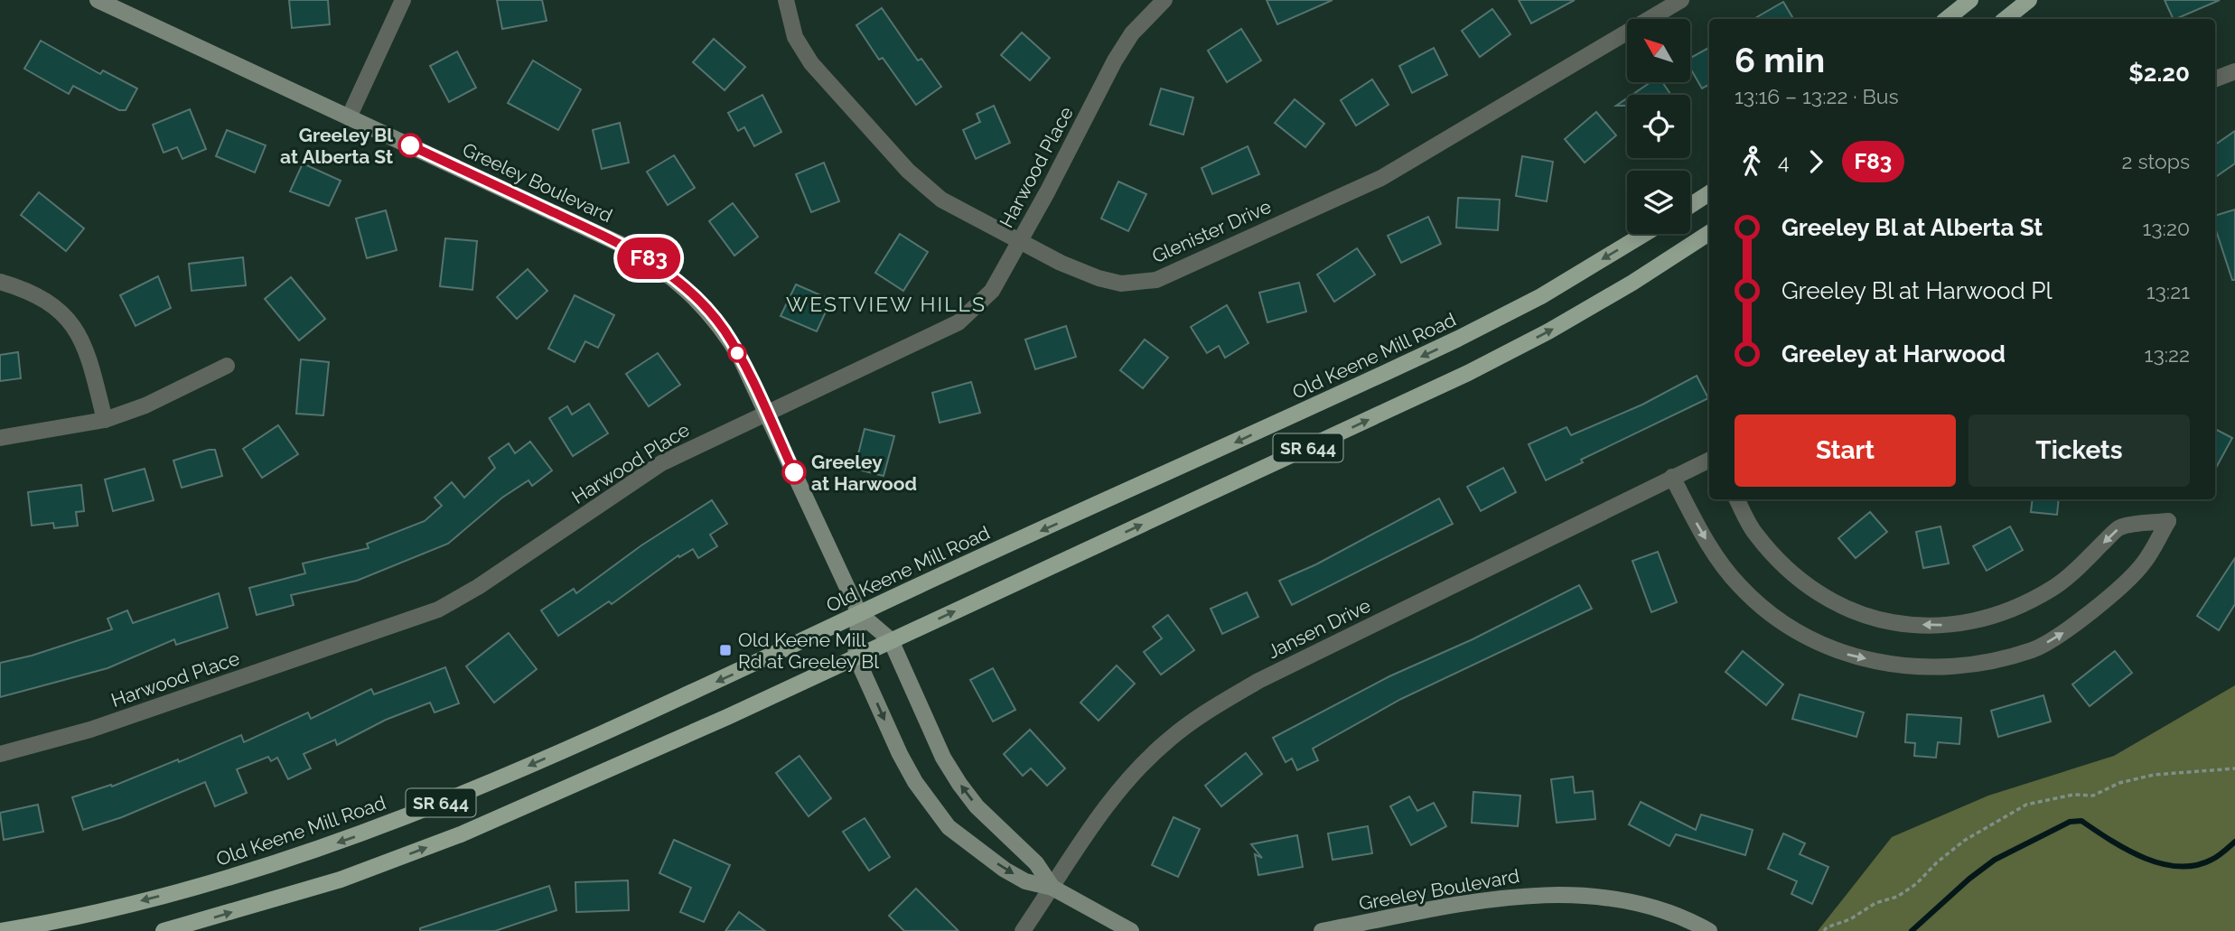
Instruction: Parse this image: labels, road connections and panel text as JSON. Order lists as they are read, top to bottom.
{
  "streets": {
    "main road": ["Old Keene Mill Road", "SR 644"],
    "street": [
      "Harwood Place",
      "Greeley Boulevard",
      "Glenister Drive",
      "Jansen Drive"
    ]
  },
  "crossings": [
    ["Harwood Place", "Greeley Boulevard"],
    ["Harwood Place", "Glenister Drive"],
    ["Greeley Boulevard", "Old Keene Mill Road"],
    ["Greeley Boulevard", "SR 644"],
    ["Greeley Boulevard", "Jansen Drive"]
  ],
  "districts": ["WESTVIEW HILLS"],
  "places": {
    "other": ["Greeley Bl at Alberta St", "Greeley at Harwood"],
    "transit": ["Old Keene Mill Rd at Greeley Bl"]
  },
  "lines": ["bus line F83"],
  "north": "top left",
  "page": {
    "on_map": "F83",
    "heading": ["6 min", "13:16 – 13:22 · Bus", "$2.20"],
    "legs": ["4", "F83", "2 stops"],
    "list": [
      {
        "name": "Greeley Bl at Alberta St",
        "value": "13:20"
      },
      {
        "name": "Greeley Bl at Harwood Pl",
        "value": "13:21"
      },
      {
        "name": "Greeley at Harwood",
        "value": "13:22"
      }
    ],
    "buttons": ["Start", "Tickets"]
  }
}
